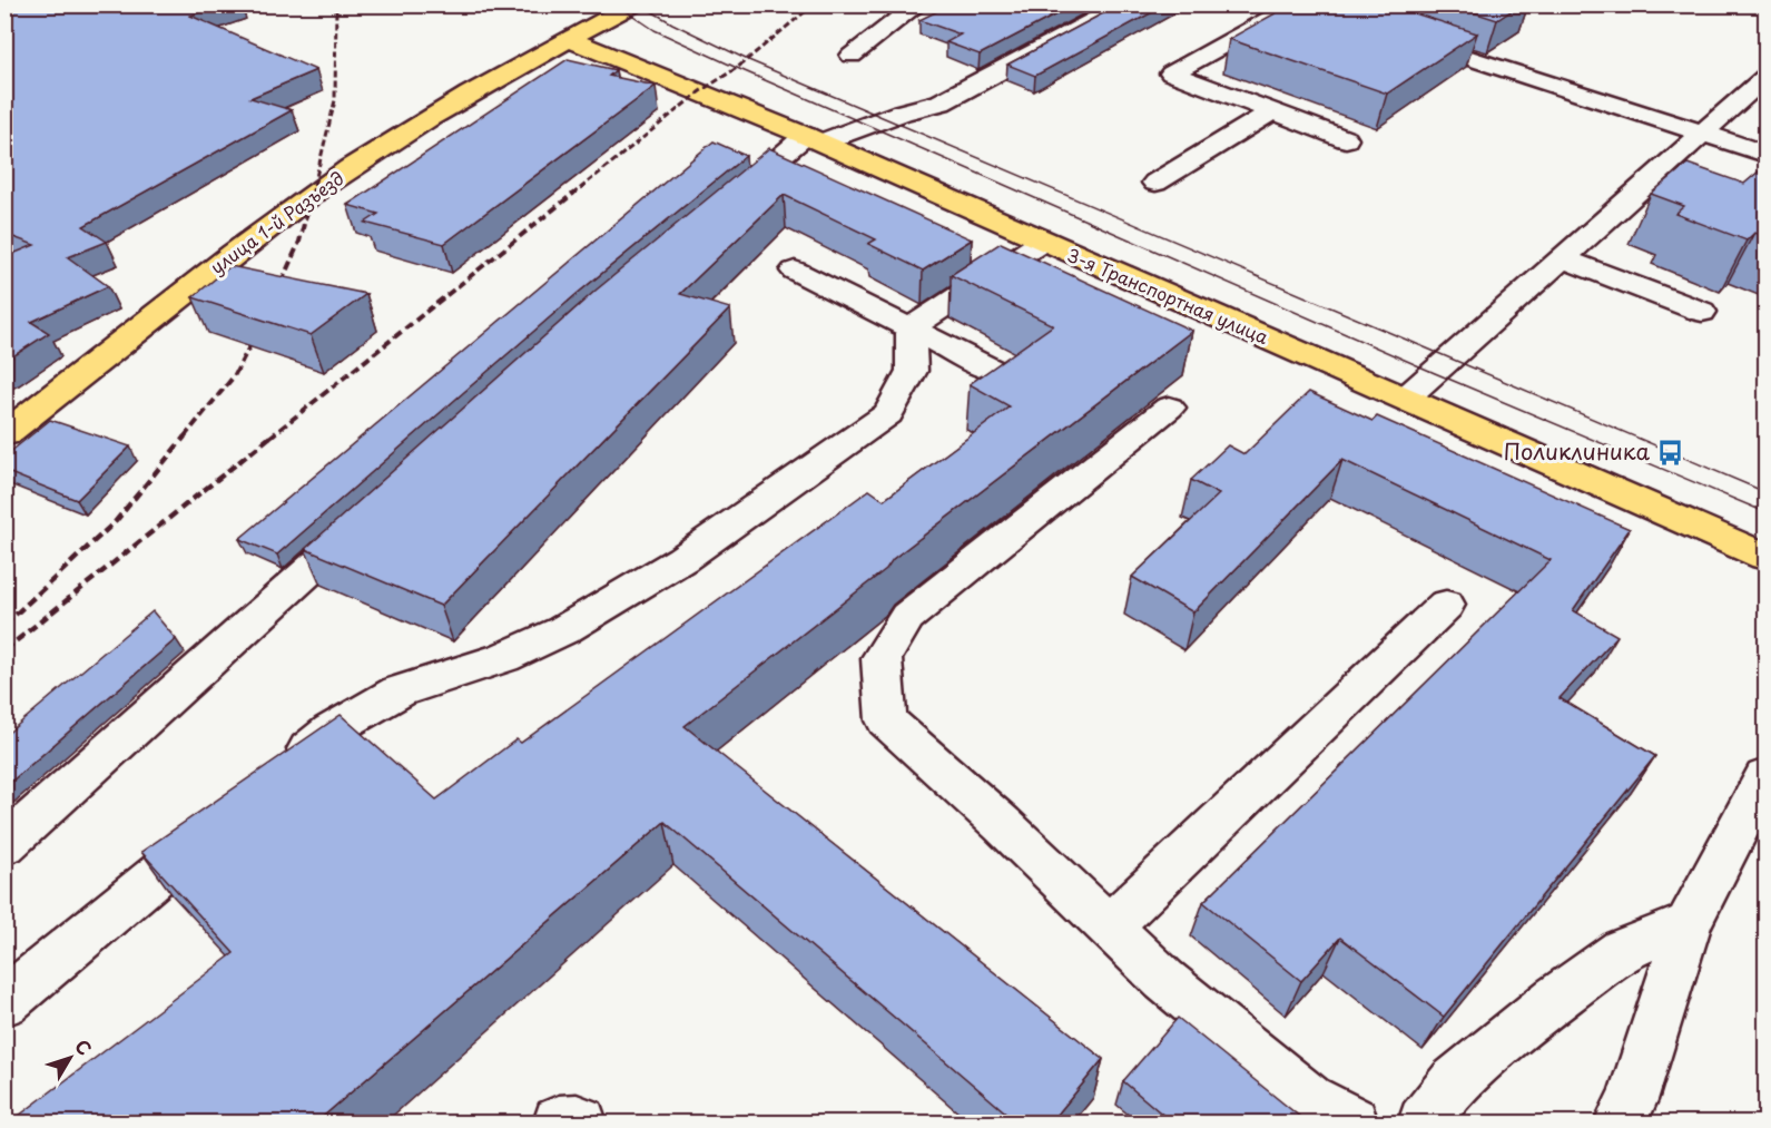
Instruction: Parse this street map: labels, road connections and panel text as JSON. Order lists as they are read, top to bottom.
{
  "streets": {
    "main road": ["улица 1-й Разъезд", "3-я Транспортная улица"]
  },
  "crossings": [
    ["улица 1-й Разъезд", "3-я Транспортная улица"]
  ],
  "places": {
    "bus stop": ["Поликлиника"]
  },
  "north": "top right"
}
